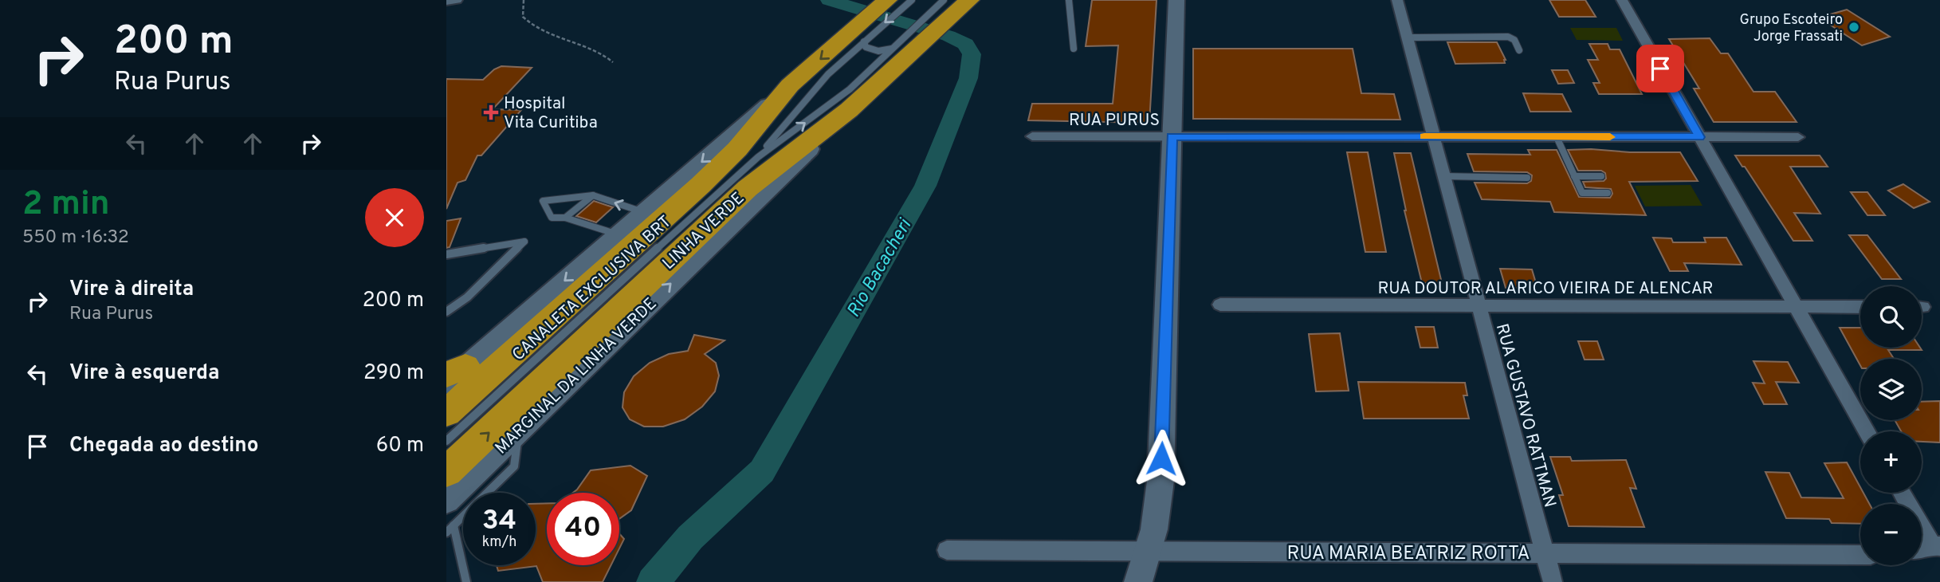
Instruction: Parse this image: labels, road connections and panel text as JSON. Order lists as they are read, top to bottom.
{
  "streets": {
    "highway": ["LINHA VERDE"],
    "main road": ["MARGINAL DA LINHA VERDE"],
    "street": [
      "RUA PURUS",
      "RUA DOUTOR ALARICO VIEIRA DE ALENCAR",
      "RUA GUSTAVO RATTMAN",
      "RUA MARIA BEATRIZ ROTTA"
    ],
    "lane": ["CANALETA EXCLUSIVA BRT"]
  },
  "crossings": [
    ["RUA PURUS", "RUA GUSTAVO RATTMAN"],
    ["LINHA VERDE", "CANALETA EXCLUSIVA BRT"],
    ["LINHA VERDE", "MARGINAL DA LINHA VERDE"],
    ["RUA DOUTOR ALARICO VIEIRA DE ALENCAR", "RUA GUSTAVO RATTMAN"],
    ["RUA GUSTAVO RATTMAN", "RUA MARIA BEATRIZ ROTTA"]
  ],
  "water": ["Rio Bacacheri"],
  "places": {
    "other": ["Grupo Escoteiro Jorge Frassati"],
    "health": ["Hospital Vita Curitiba"]
  },
  "page": {
    "turn": ["200 m", "Rua Purus"],
    "heading": ["2 min", "550 m · 16:32"],
    "list": [
      {
        "name": "Vire à direita",
        "note": "Rua Purus",
        "value": "200 m"
      },
      {
        "name": "Vire à esquerda",
        "value": "290 m"
      },
      {
        "name": "Chegada ao destino",
        "value": "60 m"
      }
    ],
    "map_buttons": ["+", "−"],
    "speed": "34 km/h",
    "limit": "40"
  }
}
